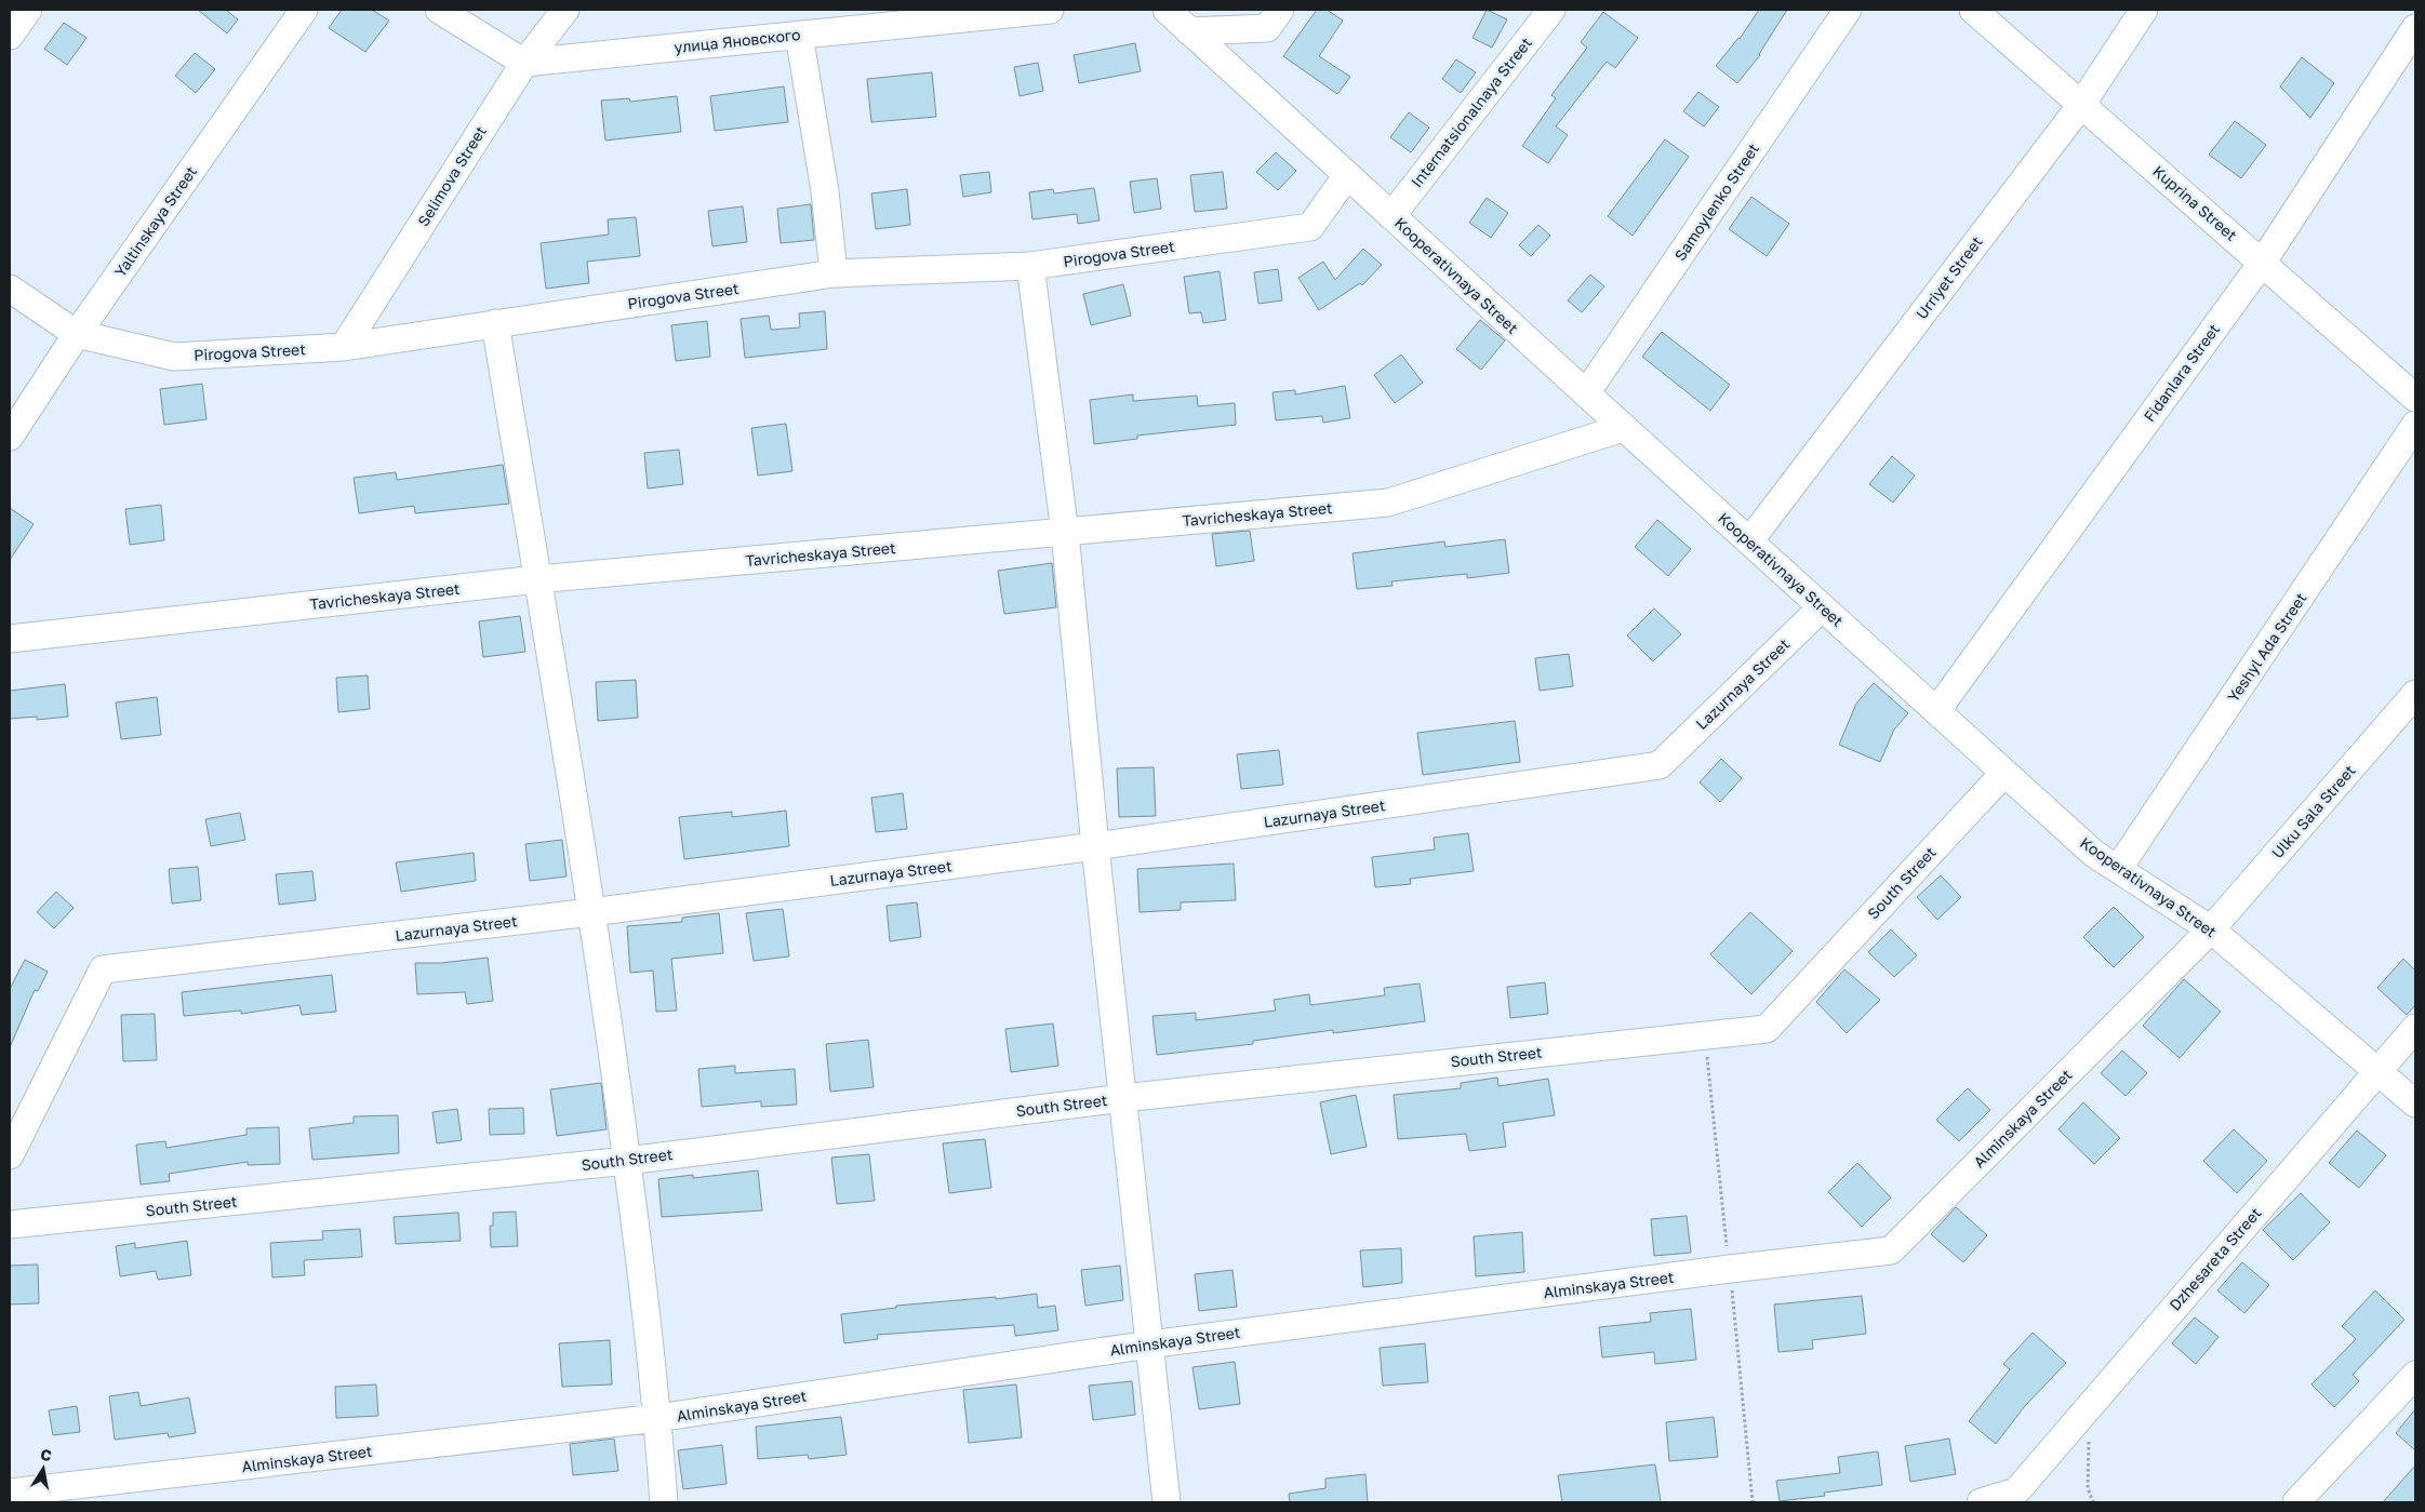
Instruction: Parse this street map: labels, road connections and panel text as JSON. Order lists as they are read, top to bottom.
{
  "streets": {
    "street": [
      "улица Яновского",
      "Internatsionalnaya Street",
      "Selimova Street",
      "Samoylenko Street",
      "Kuprina Street",
      "Yaltinskaya Street",
      "Pirogova Street",
      "Kooperativnaya Street",
      "Urriyet Street",
      "Fidanlara Street",
      "Tavricheskaya Street",
      "Yeshyl Ada Street",
      "Lazurnaya Street",
      "Ulku Sala Street",
      "South Street",
      "Alminskaya Street",
      "Dzhesareta Street"
    ]
  },
  "crossings": [
    ["улица Яновского", "Selimova Street"],
    ["Internatsionalnaya Street", "Kooperativnaya Street"],
    ["Selimova Street", "Pirogova Street"],
    ["Samoylenko Street", "Kooperativnaya Street"],
    ["Kuprina Street", "Urriyet Street"],
    ["Kuprina Street", "Fidanlara Street"],
    ["Yaltinskaya Street", "Pirogova Street"],
    ["Pirogova Street", "Kooperativnaya Street"],
    ["Kooperativnaya Street", "Urriyet Street"],
    ["Kooperativnaya Street", "Fidanlara Street"],
    ["Kooperativnaya Street", "Tavricheskaya Street"],
    ["Kooperativnaya Street", "Yeshyl Ada Street"],
    ["Kooperativnaya Street", "Lazurnaya Street"],
    ["Kooperativnaya Street", "Ulku Sala Street"],
    ["Kooperativnaya Street", "South Street"],
    ["Kooperativnaya Street", "Alminskaya Street"],
    ["Kooperativnaya Street", "Dzhesareta Street"],
    ["Ulku Sala Street", "Alminskaya Street"]
  ],
  "north": "top"
}
